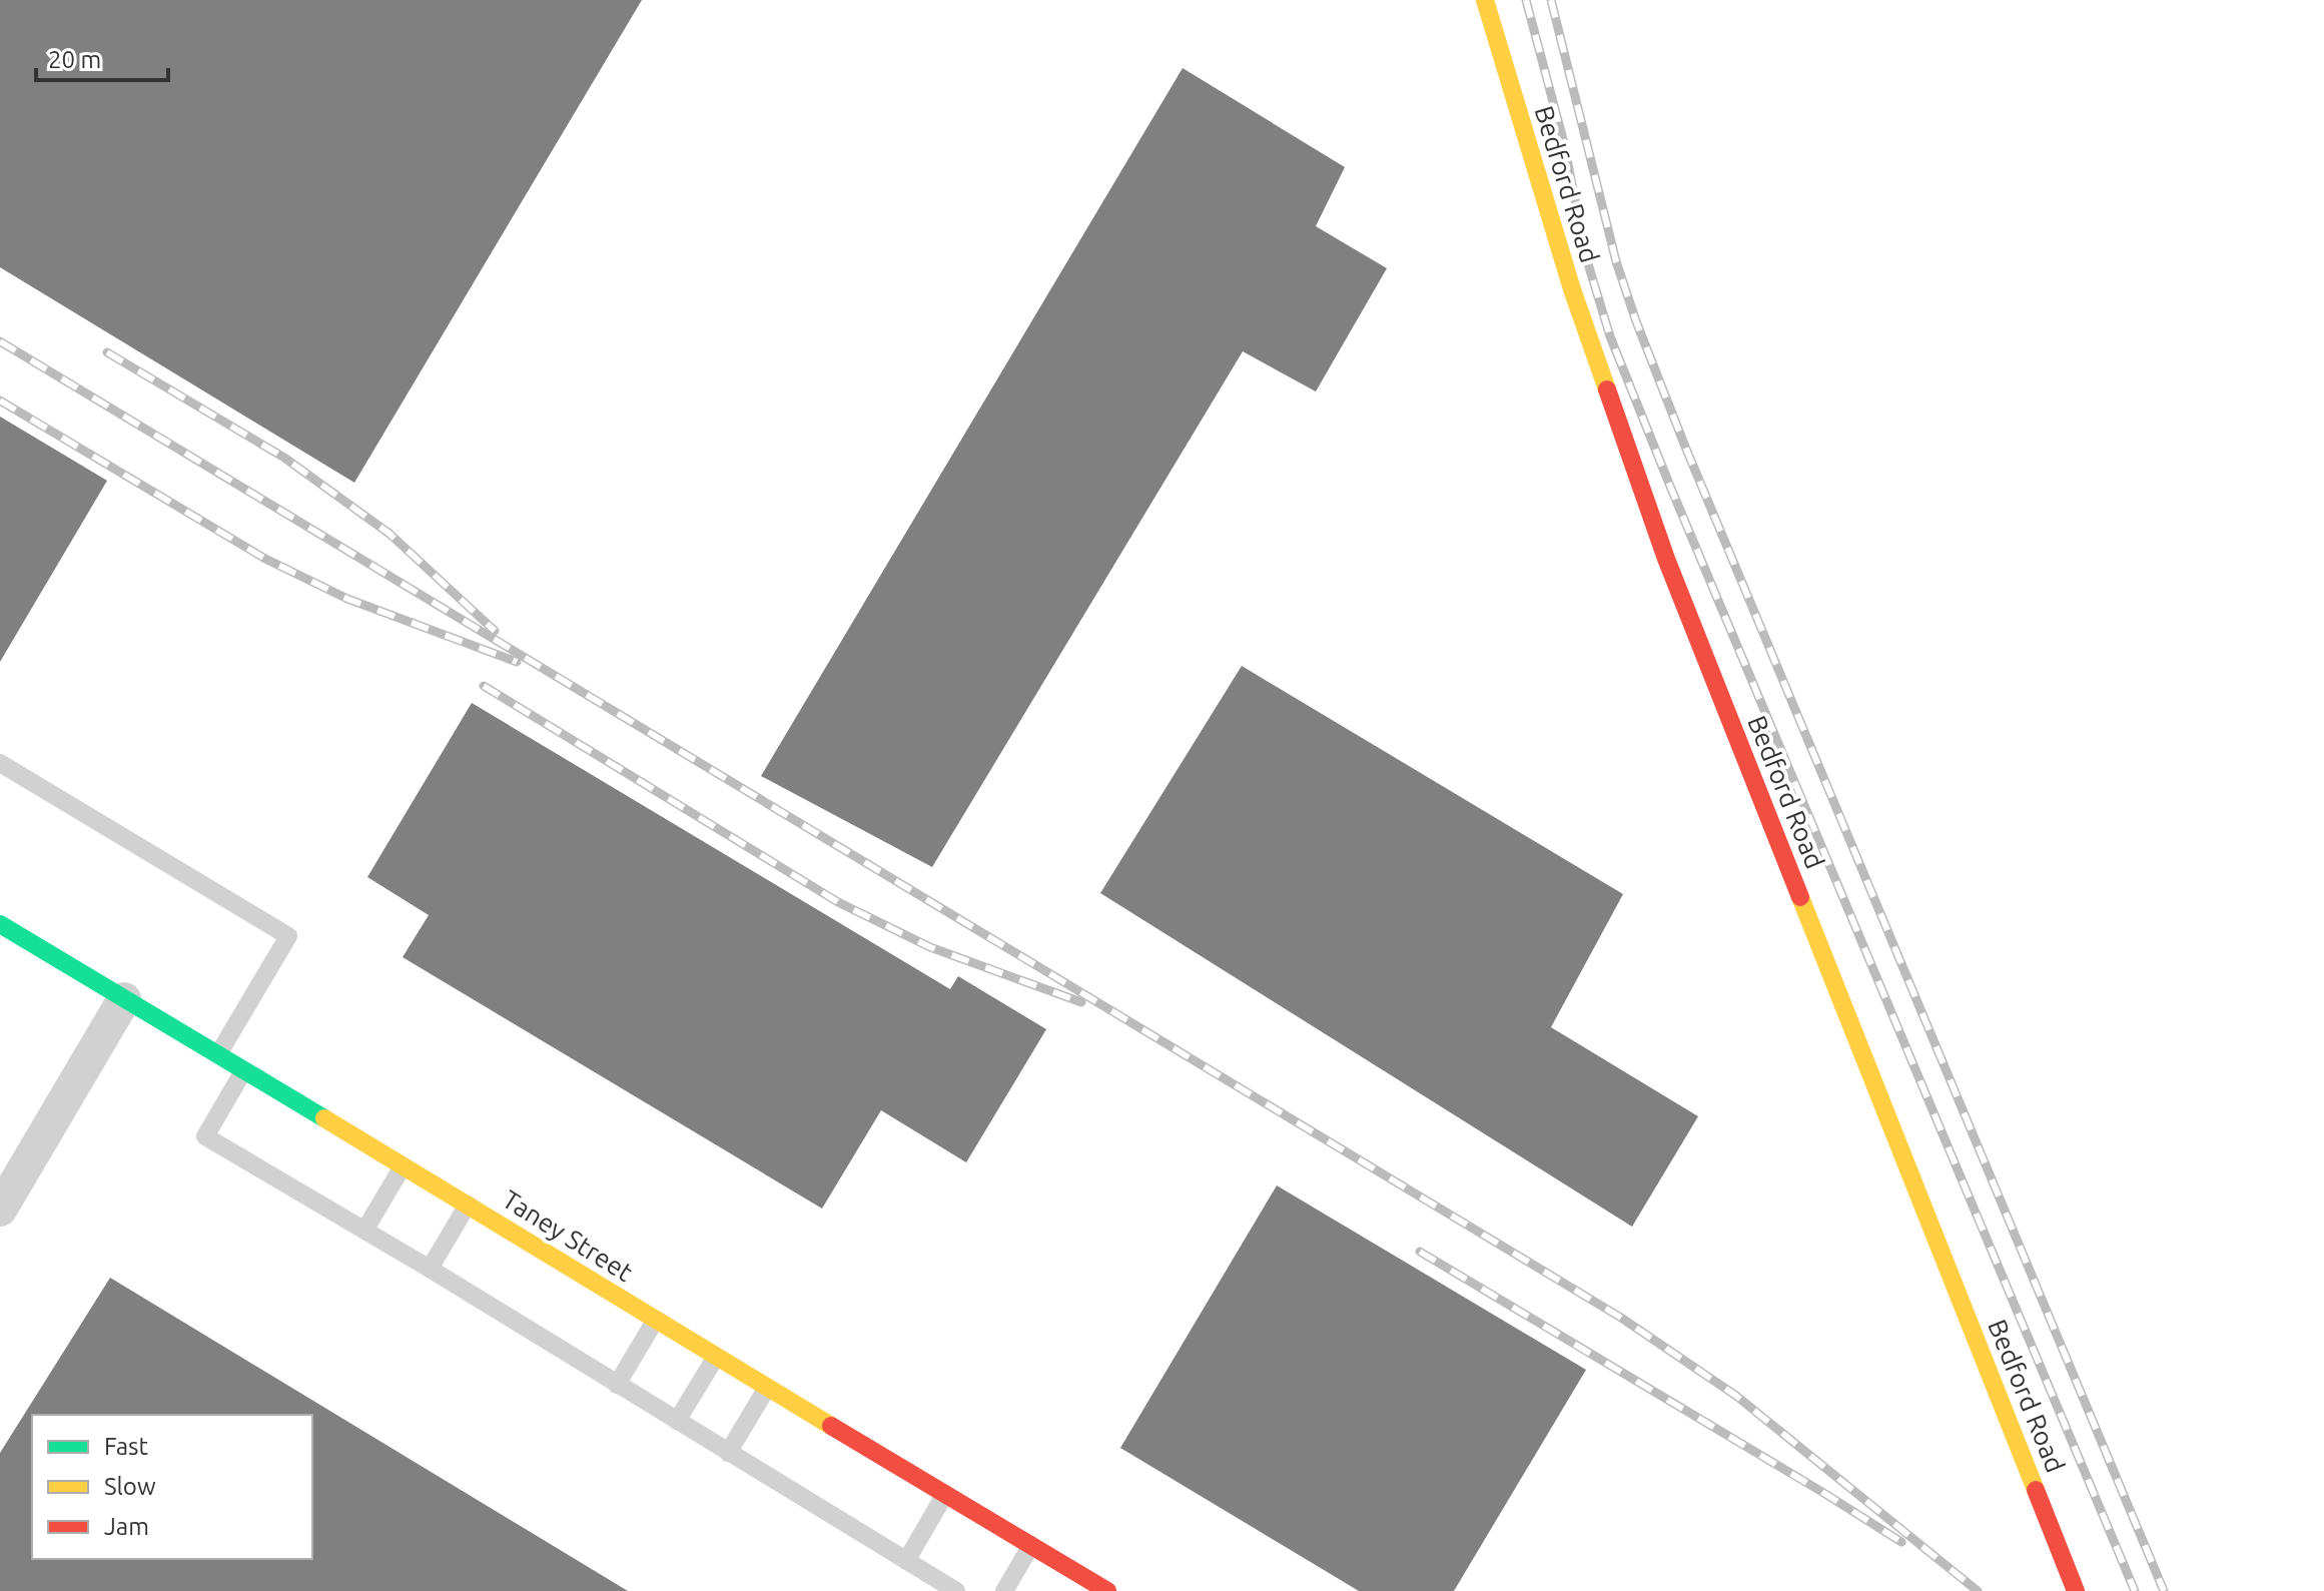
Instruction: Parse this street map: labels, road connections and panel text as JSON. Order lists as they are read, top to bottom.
{
  "streets": {
    "street": ["Bedford Road", "Taney Street"]
  },
  "legend": ["Fast", "Slow", "Jam"],
  "scale_bar": "20 m"
}
